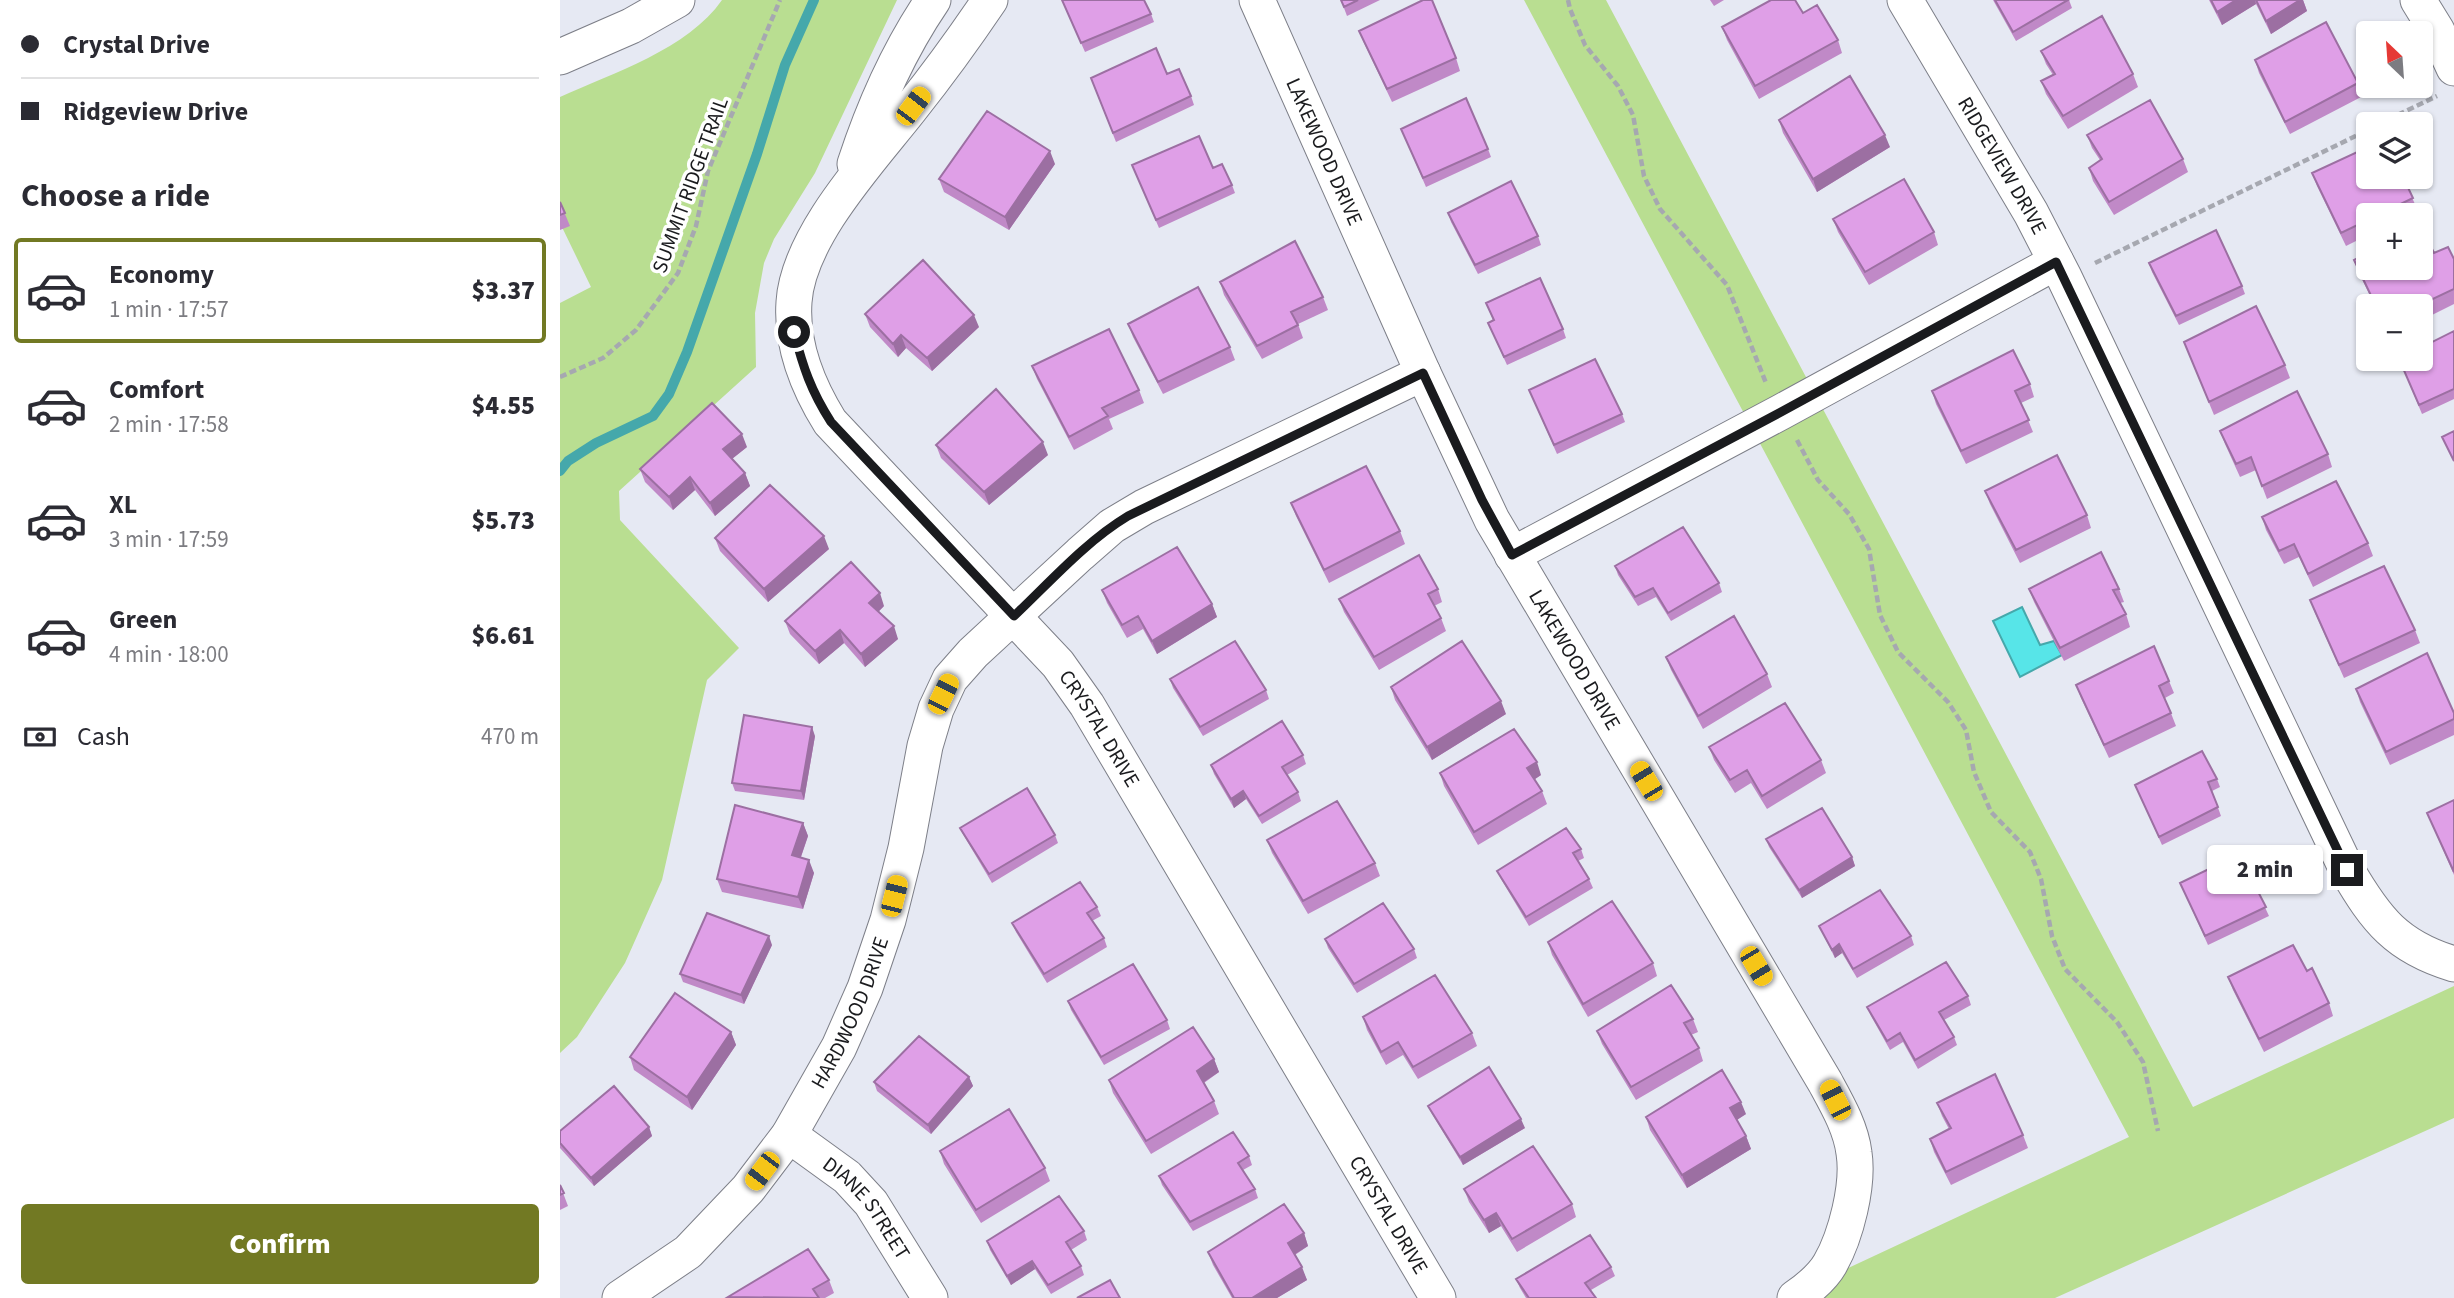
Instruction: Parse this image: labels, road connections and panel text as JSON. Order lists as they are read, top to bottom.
{
  "streets": {
    "street": [
      "LAKEWOOD DRIVE",
      "RIDGEVIEW DRIVE",
      "CRYSTAL DRIVE",
      "HARDWOOD DRIVE",
      "DIANE STREET"
    ],
    "path": ["SUMMIT RIDGE TRAIL"]
  },
  "crossings": [
    ["LAKEWOOD DRIVE", "HARDWOOD DRIVE"],
    ["CRYSTAL DRIVE", "HARDWOOD DRIVE"],
    ["HARDWOOD DRIVE", "DIANE STREET"]
  ],
  "north": "top left",
  "page": {
    "banner": ["Crystal Drive", "Ridgeview Drive"],
    "map_buttons": ["+", "−"],
    "heading": "Choose a ride",
    "list": [
      {
        "name": "Economy",
        "note": "1 min · 17:57",
        "value": "$3.37"
      },
      {
        "name": "Comfort",
        "note": "2 min · 17:58",
        "value": "$4.55"
      },
      {
        "name": "XL",
        "note": "3 min · 17:59",
        "value": "$5.73"
      },
      {
        "name": "Green",
        "note": "4 min · 18:00",
        "value": "$6.61"
      }
    ],
    "pay": ["Cash", "470 m"],
    "bubble": "2 min",
    "buttons": "Confirm"
  }
}
